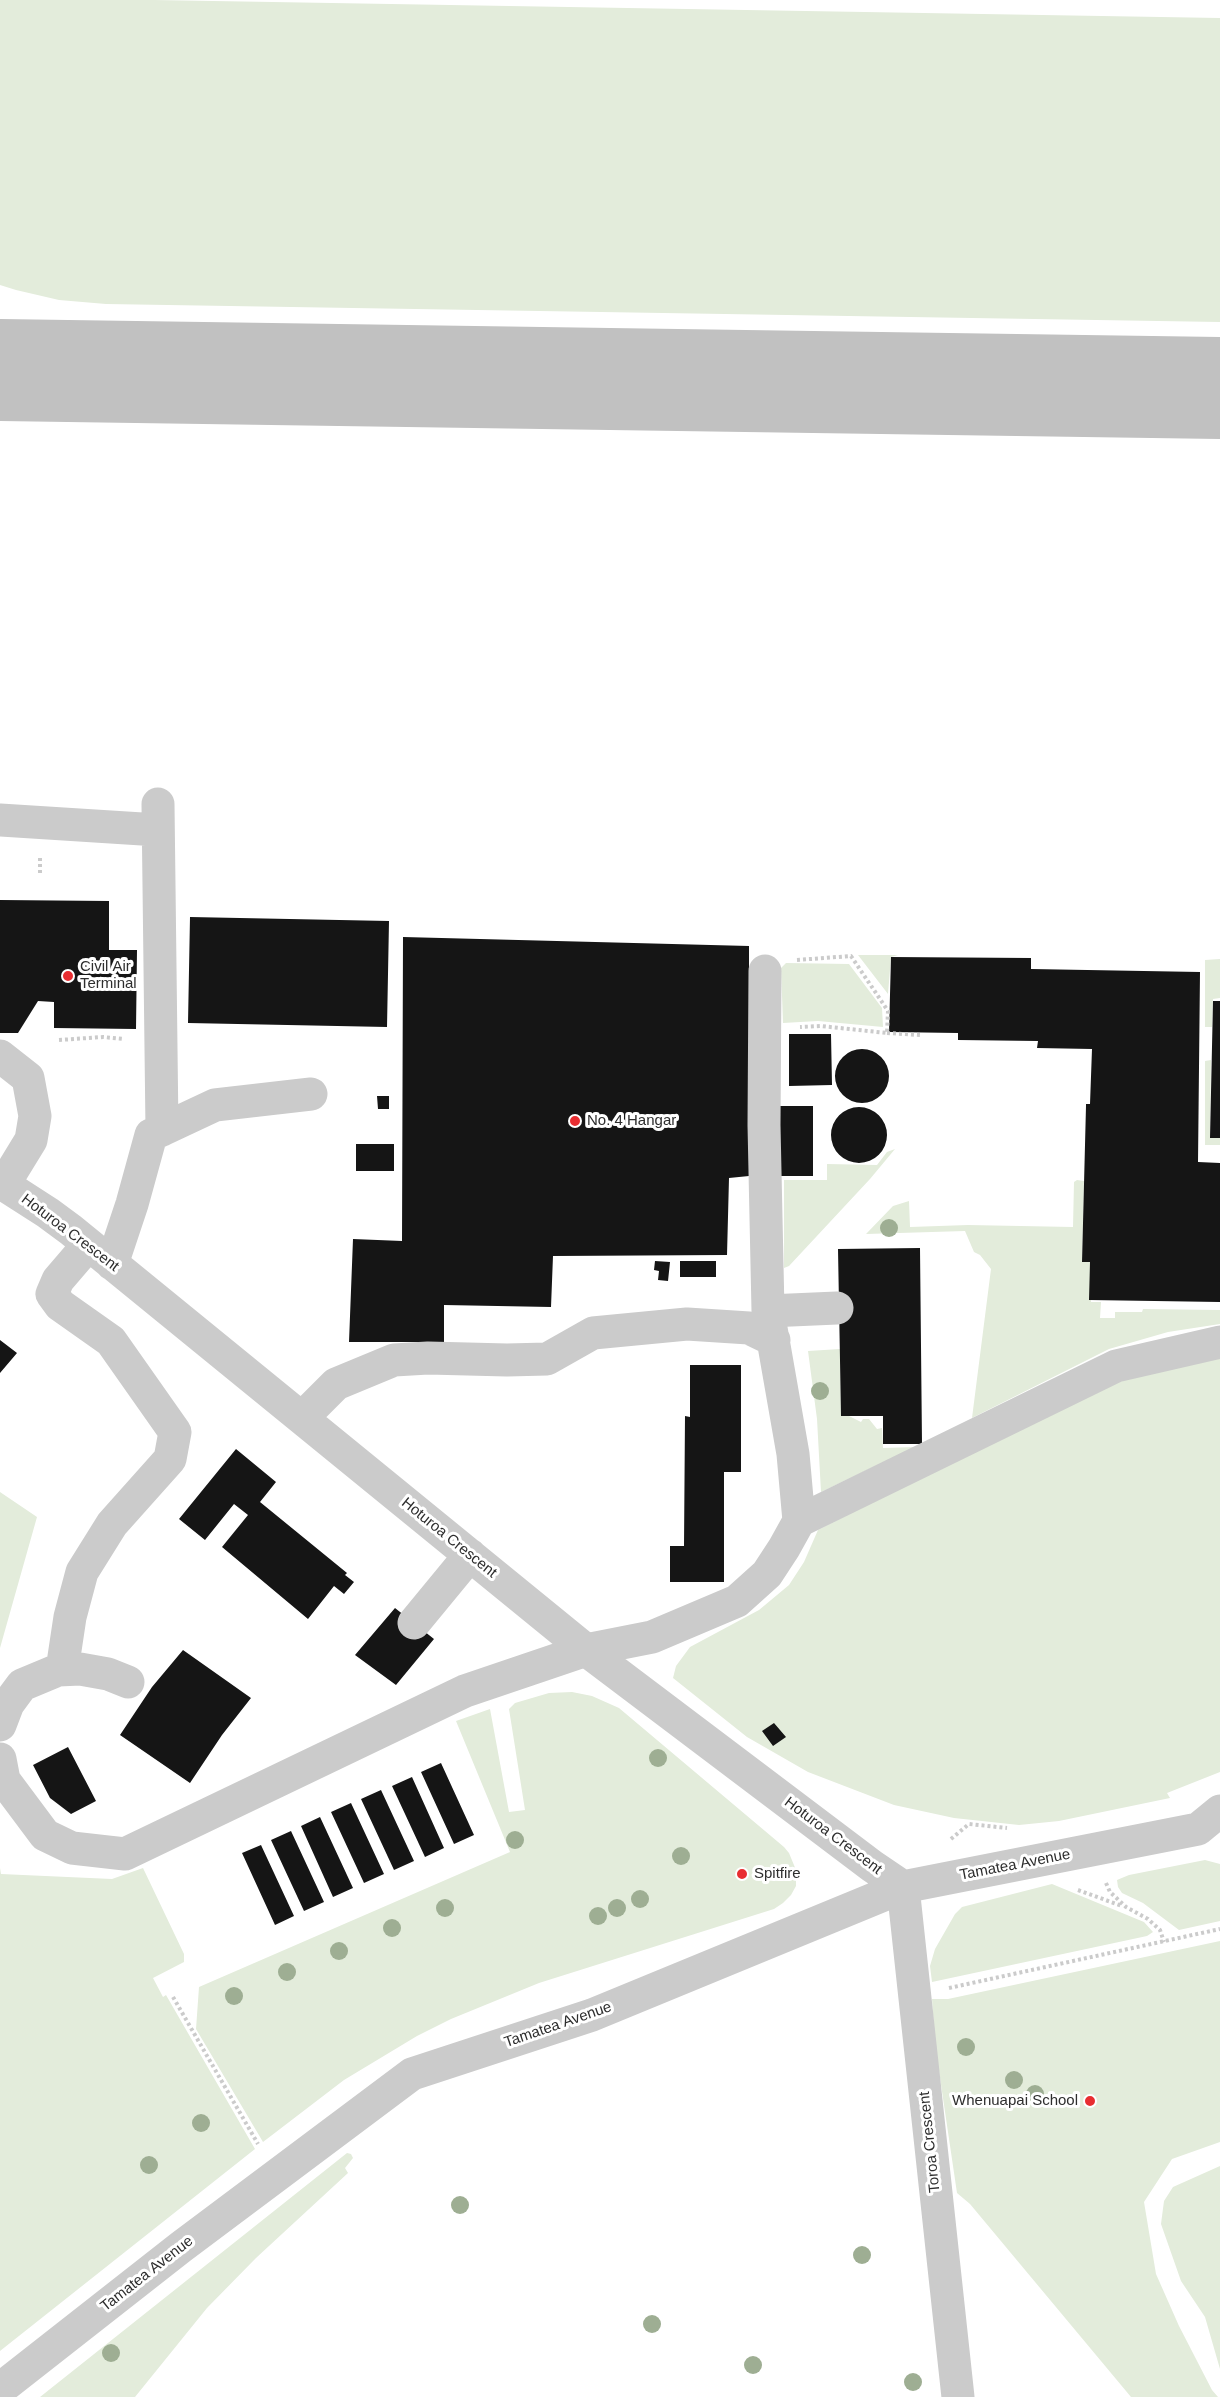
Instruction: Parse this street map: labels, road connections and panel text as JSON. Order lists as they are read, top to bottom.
{
  "streets": {
    "street": ["Hoturoa Crescent", "Tamatea Avenue", "Toroa Crescent"]
  },
  "crossings": [
    ["Hoturoa Crescent", "Tamatea Avenue"],
    ["Hoturoa Crescent", "Toroa Crescent"],
    ["Tamatea Avenue", "Toroa Crescent"]
  ],
  "places": [
    "Civil Air Terminal",
    "No. 4 Hangar",
    "Spitfire",
    "Whenuapai School"
  ]
}
